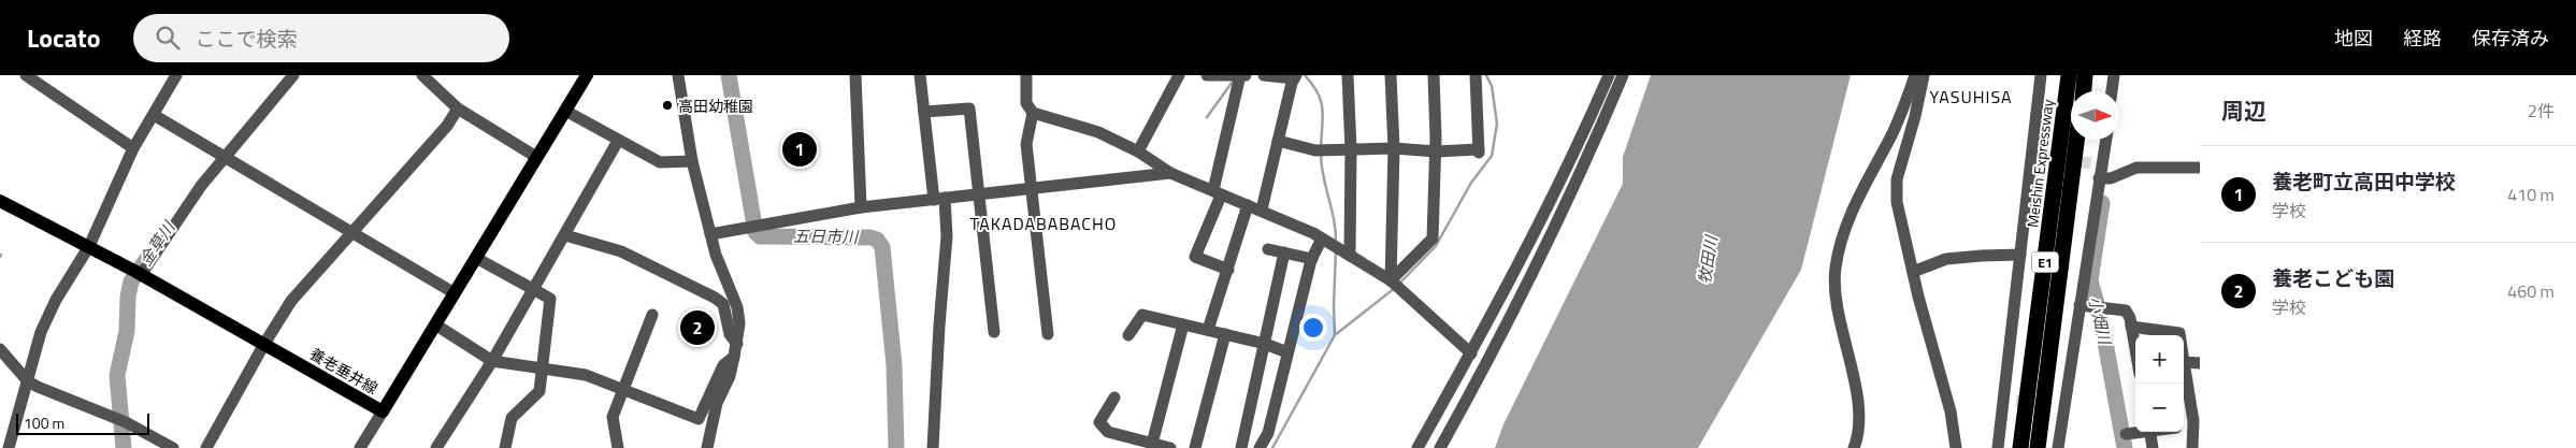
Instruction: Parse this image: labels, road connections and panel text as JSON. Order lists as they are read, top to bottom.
{
  "streets": {
    "highway": ["Meishin Expressway", "E1"],
    "main road": ["養老垂井線"]
  },
  "districts": ["YASUHISA", "TAKADABABACHO"],
  "water": [
    "五日市川",
    "金草川",
    "牧田川",
    "小畑川"
  ],
  "places": ["高田幼稚園"],
  "scale_bar": "100 m",
  "north": "right",
  "page": {
    "header": "Locato",
    "search": "ここで検索",
    "nav": ["地図", "経路", "保存済み"],
    "heading": ["周辺", "2件"],
    "pins": ["1", "2"],
    "list": [
      {
        "mark": "1",
        "name": "養老町立高田中学校",
        "note": "学校",
        "value": "410 m"
      },
      {
        "mark": "2",
        "name": "養老こども園",
        "note": "学校",
        "value": "460 m"
      }
    ],
    "map_buttons": ["+", "−"],
    "scale": "100 m"
  }
}
